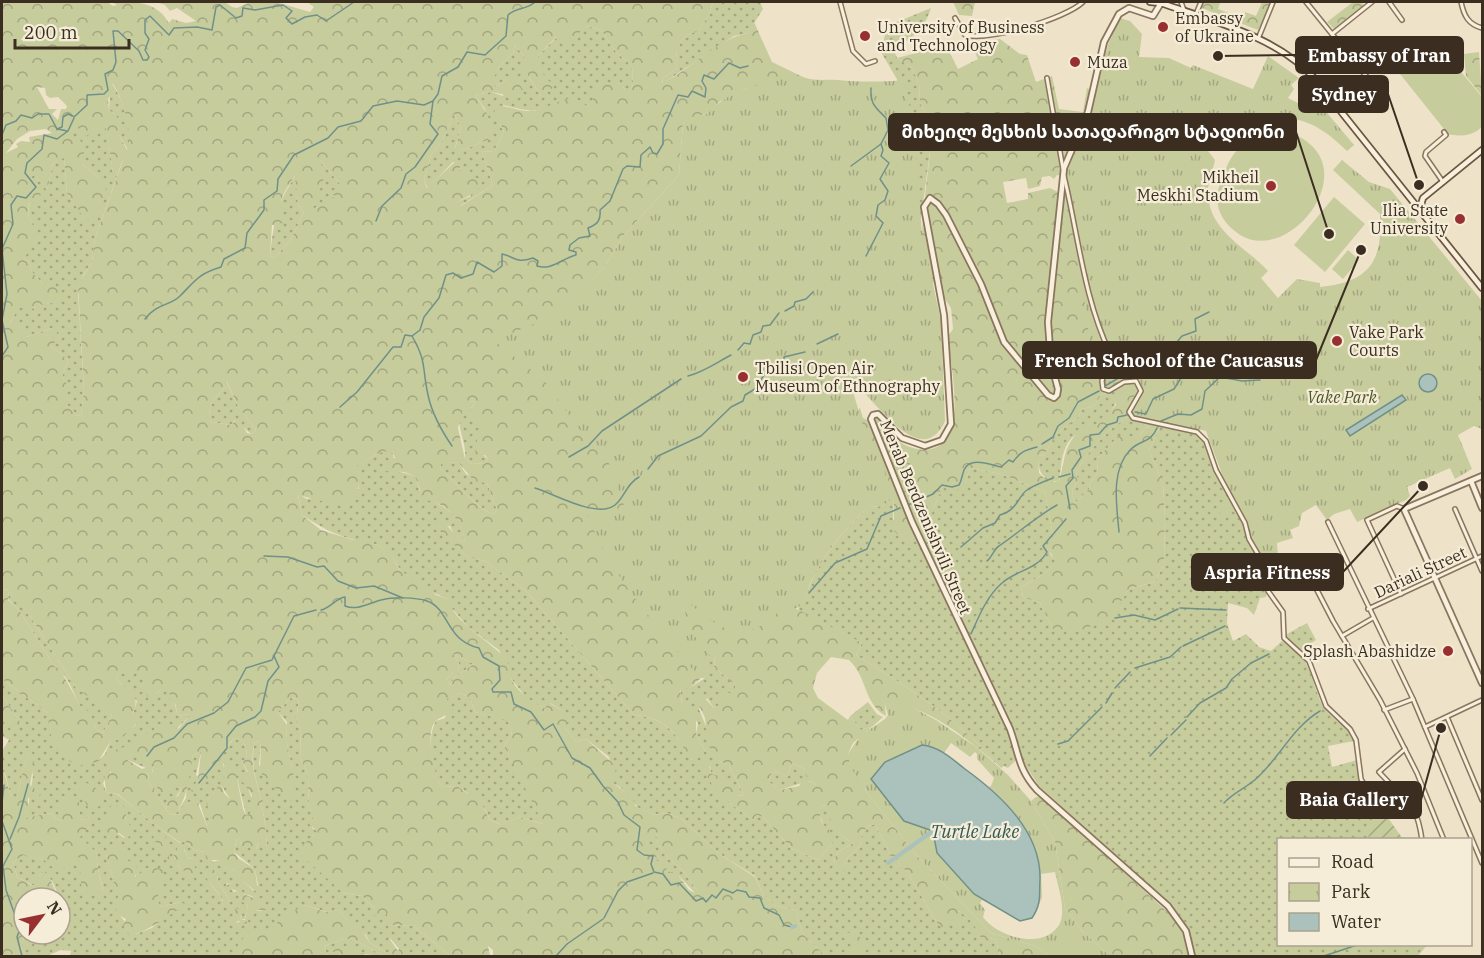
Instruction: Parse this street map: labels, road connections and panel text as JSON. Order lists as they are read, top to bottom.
{
  "streets": {
    "street": ["Merab Berdzenishvili Street", "Dariali Street"]
  },
  "water": ["Turtle Lake"],
  "parks": ["Vake Park"],
  "places": [
    "Embassy of Ukraine",
    "University of Business and Technology",
    "Embassy of Iran",
    "Muza",
    "Sydney",
    "Mikheil Meskhi Stadium",
    "Ilia State University",
    "მიხეილ მესხის სათადარიგო სტადიონი",
    "French School of the Caucasus",
    "Vake Park Courts",
    "Tbilisi Open Air Museum of Ethnography",
    "Aspria Fitness",
    "Splash Abashidze",
    "Baia Gallery"
  ],
  "legend": ["Road", "Park", "Water"],
  "scale_bar": "200 m",
  "north": "top right"
}
